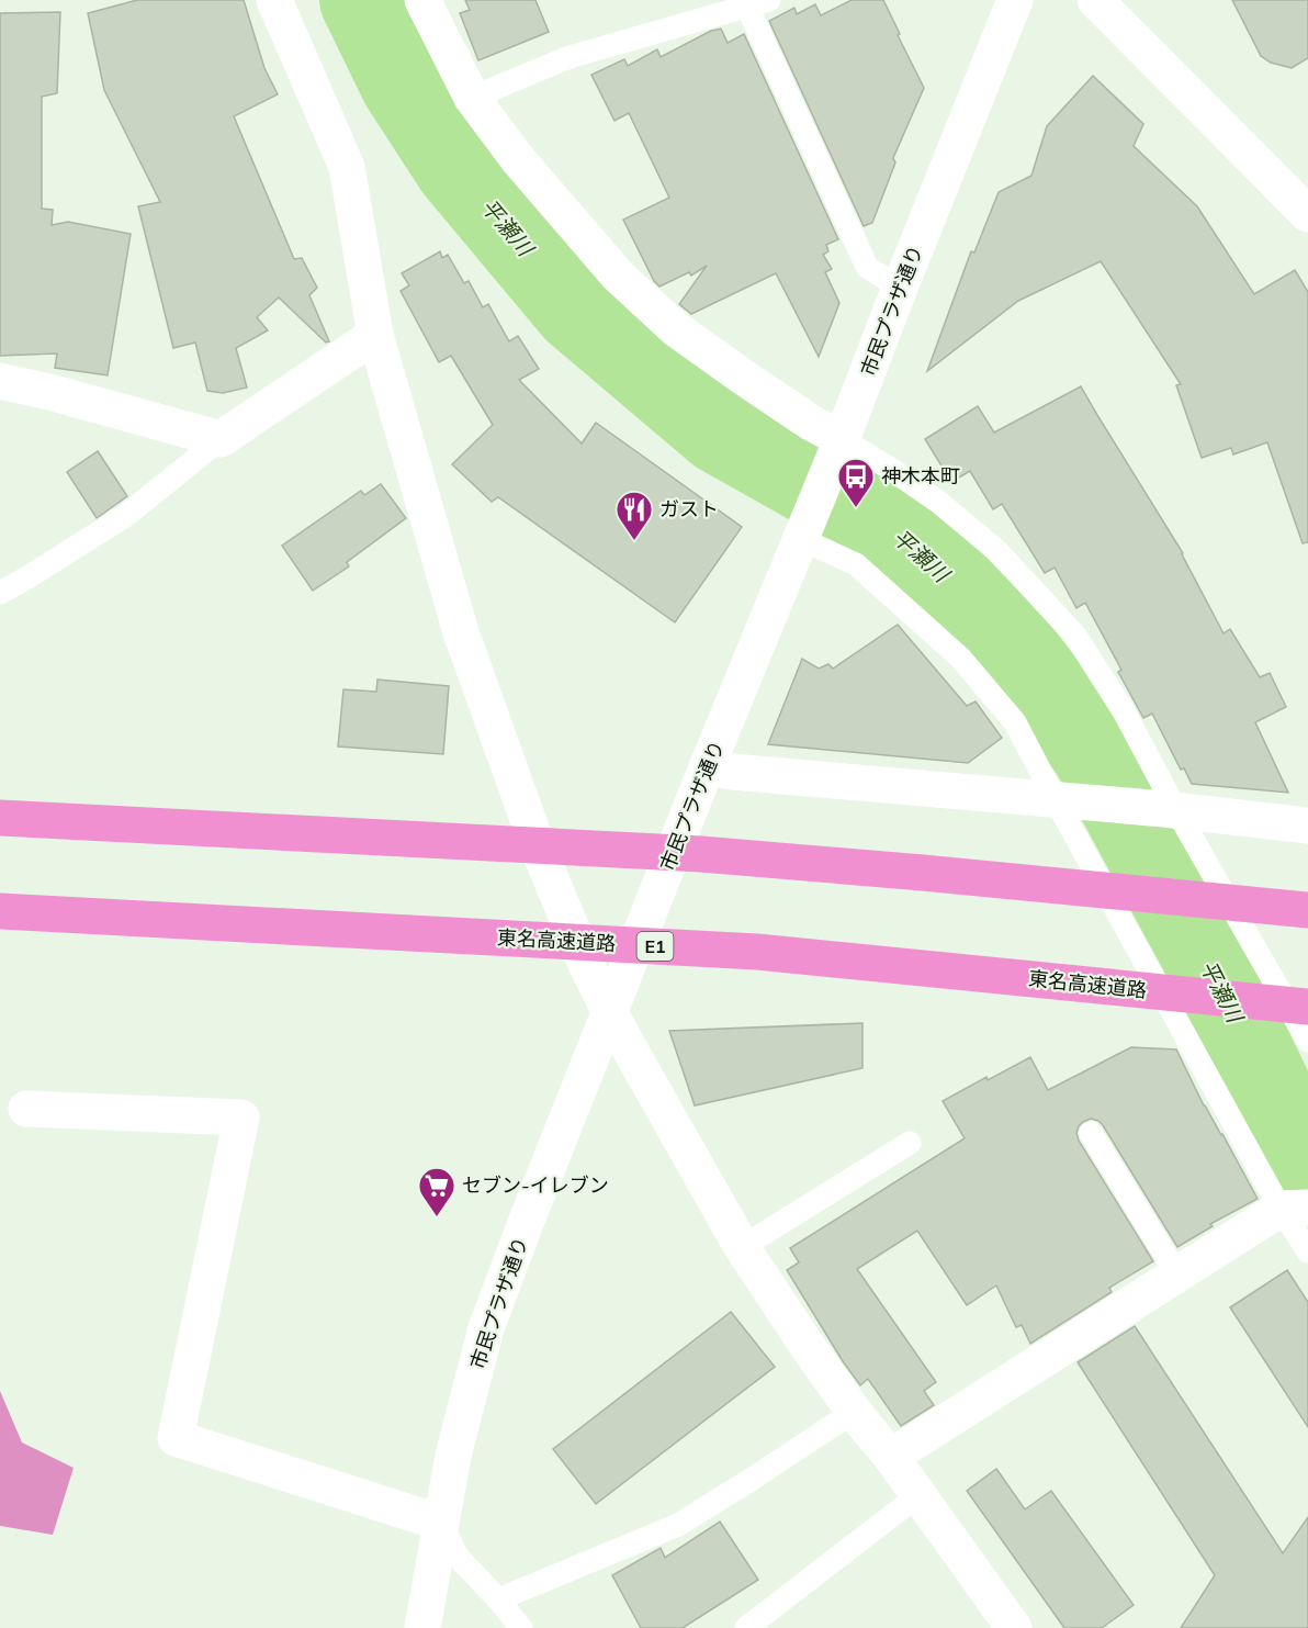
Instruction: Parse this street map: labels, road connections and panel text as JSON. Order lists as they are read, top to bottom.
{
  "streets": {
    "highway": ["東名高速道路", "E1"],
    "street": ["市民プラザ通り"]
  },
  "water": ["平瀬川"],
  "places": {
    "bus stop": ["神木本町"],
    "restaurant": ["ガスト"],
    "supermarket": ["セブン-イレブン"]
  }
}
